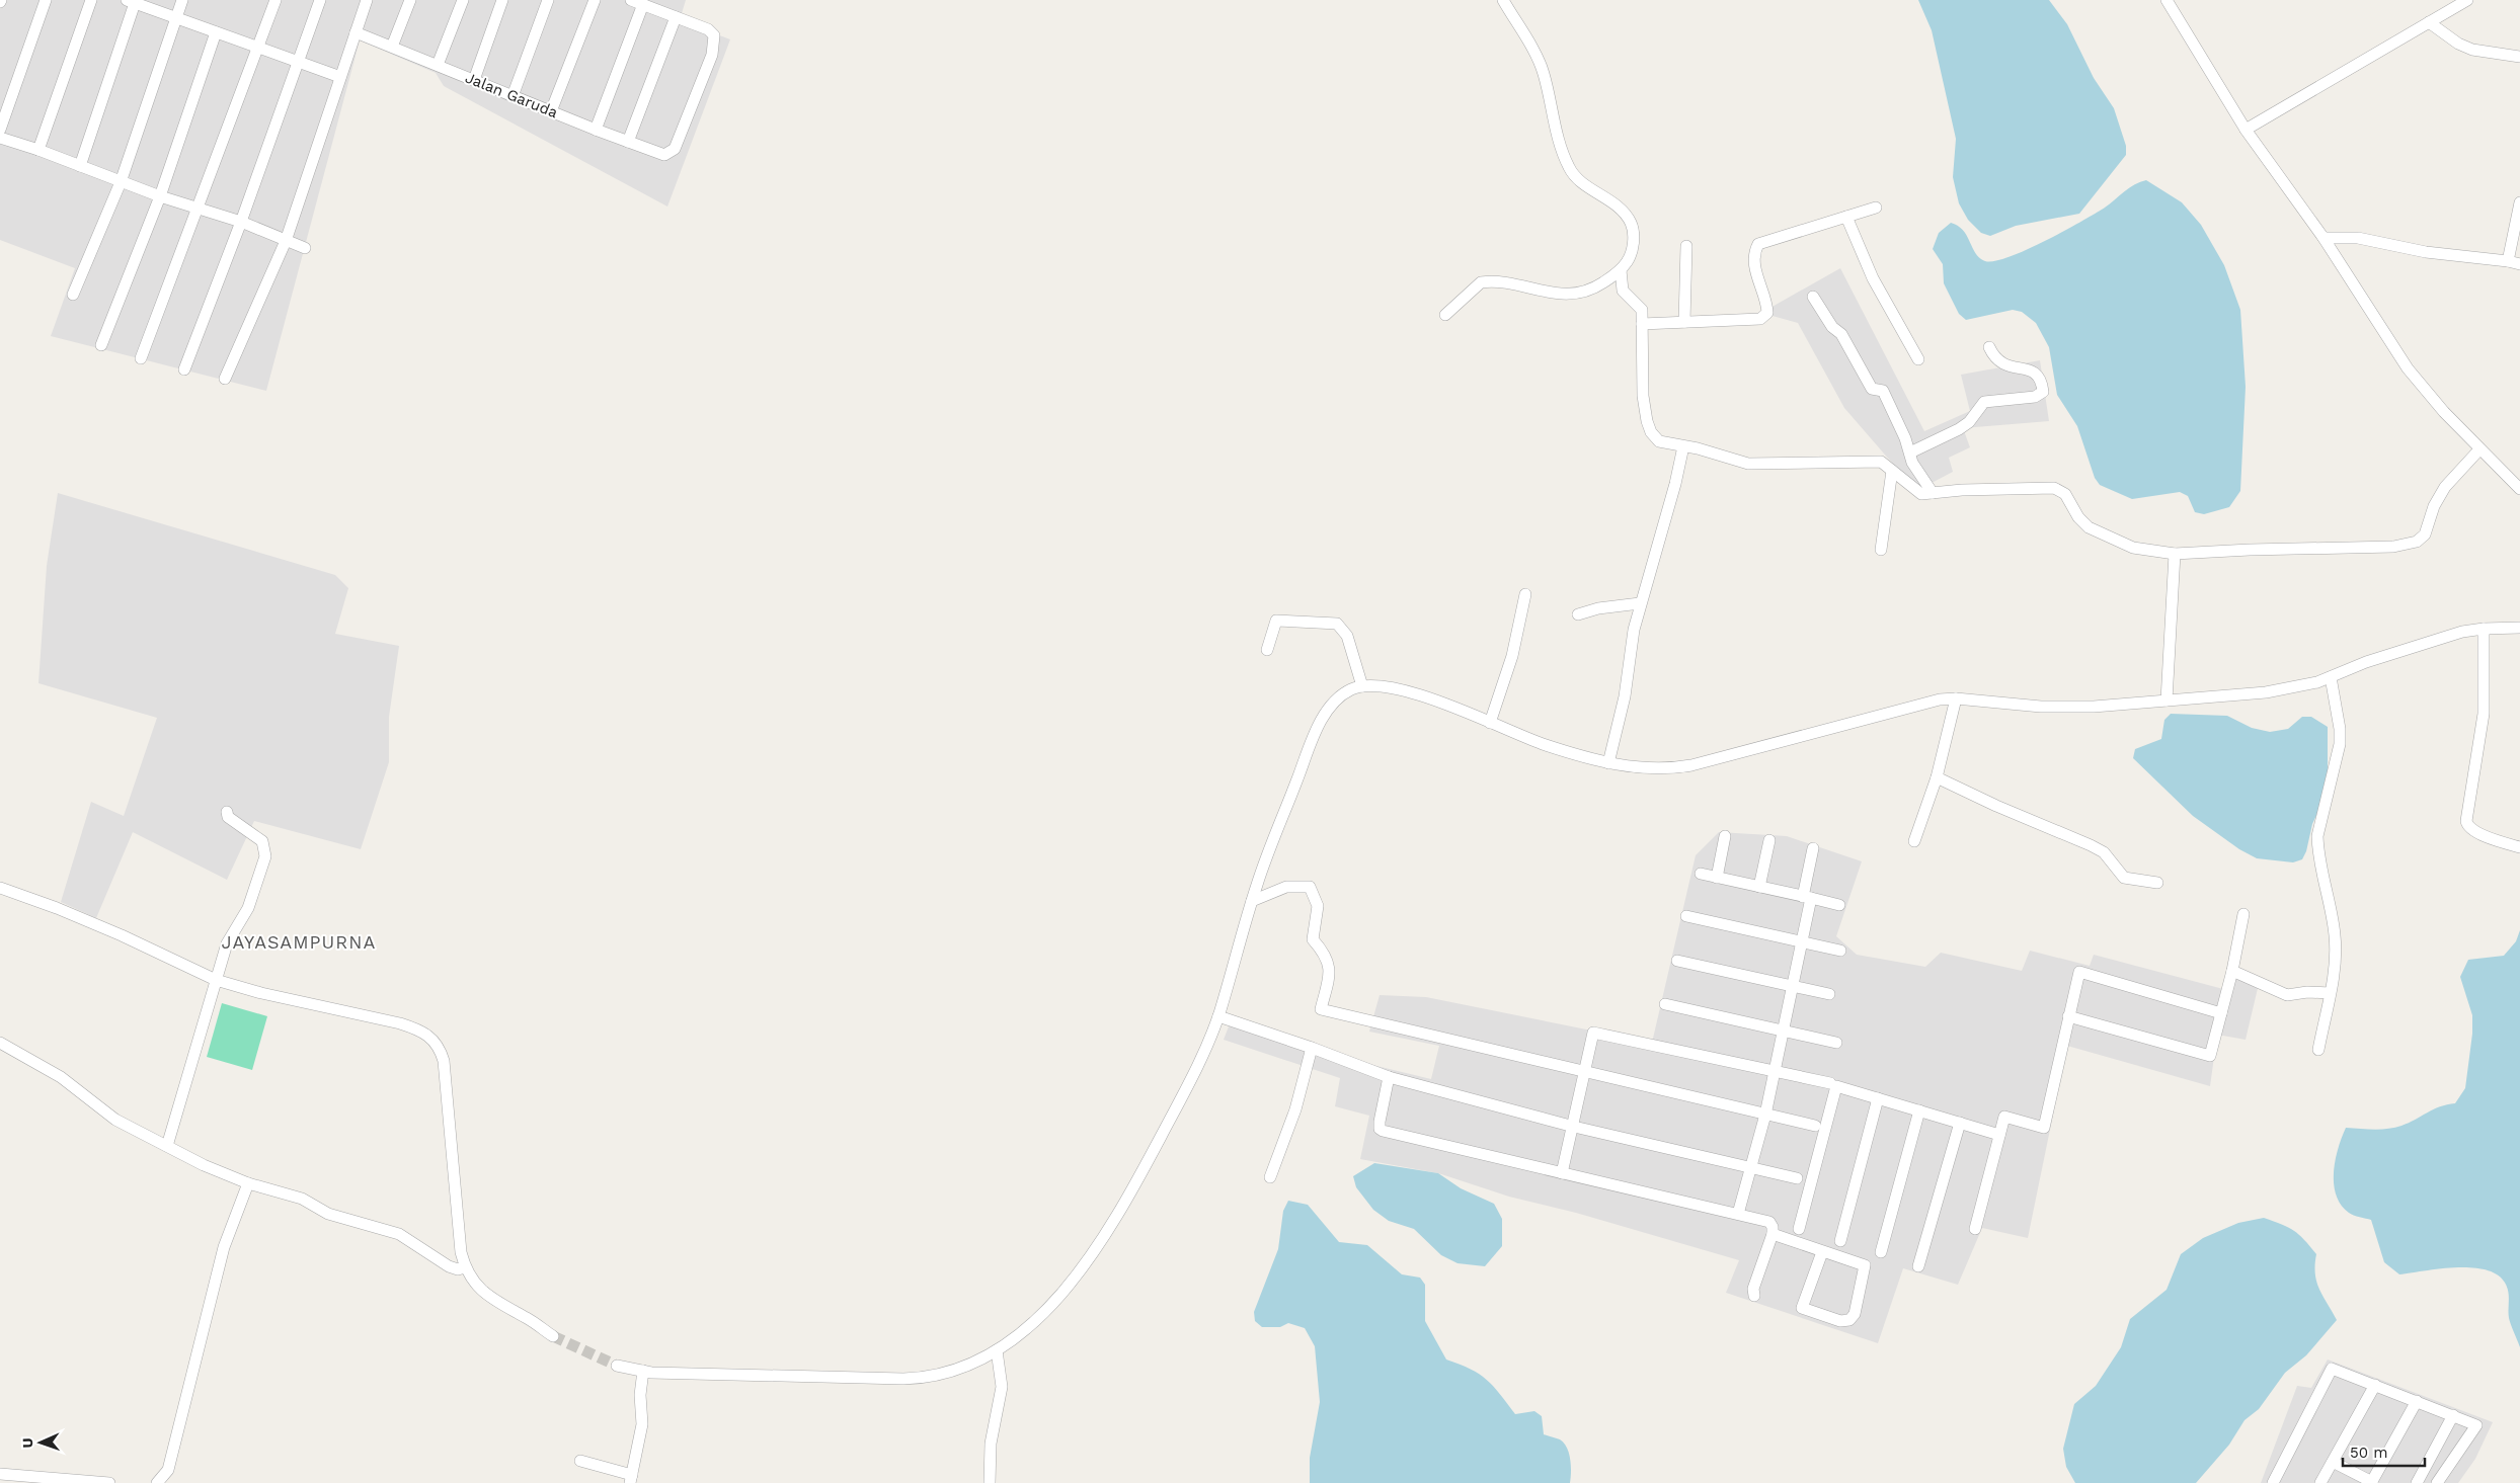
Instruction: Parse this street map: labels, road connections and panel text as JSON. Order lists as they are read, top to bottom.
{
  "streets": {
    "street": ["Jalan Garuda"]
  },
  "districts": ["JAYASAMPURNA"],
  "scale_bar": "50 m",
  "north": "left"
}
